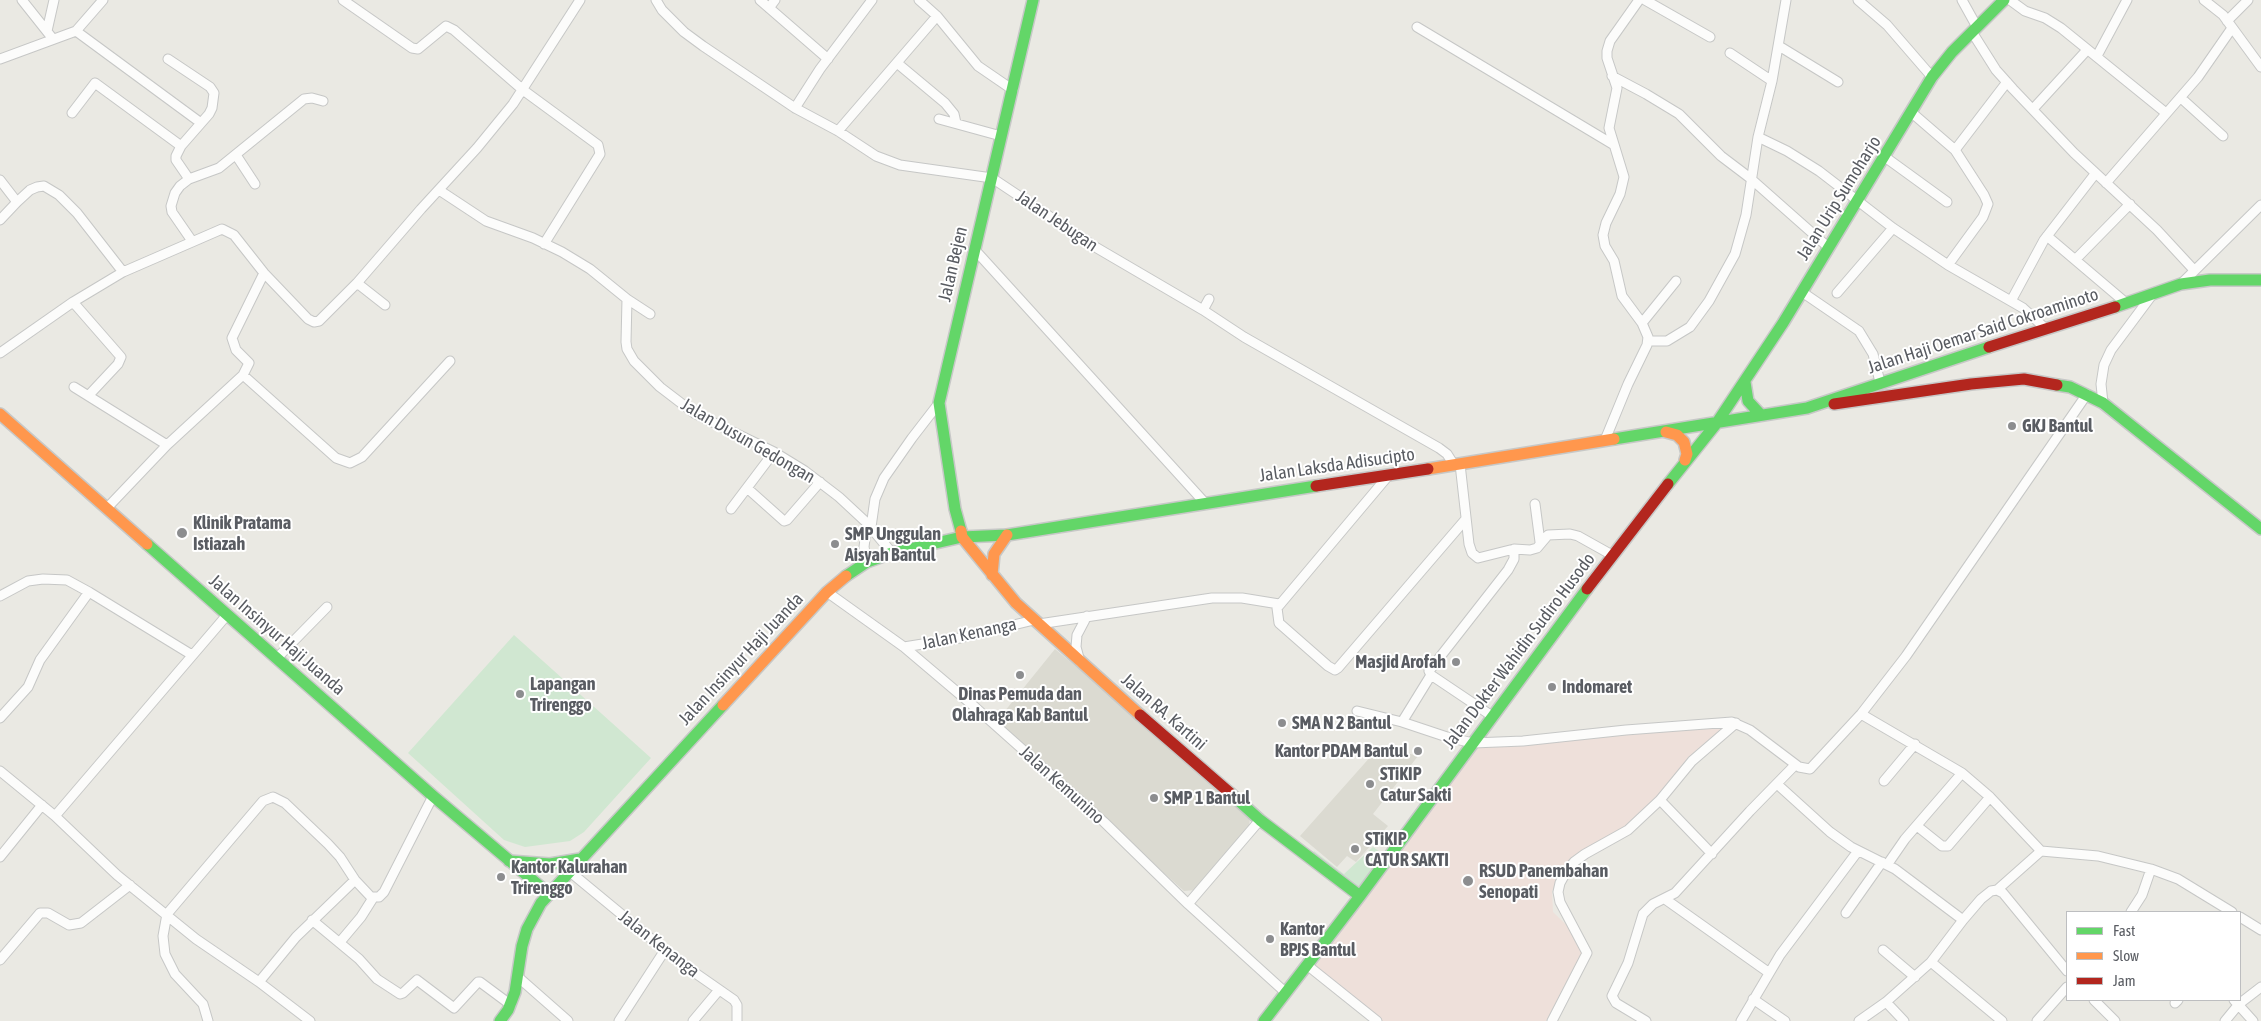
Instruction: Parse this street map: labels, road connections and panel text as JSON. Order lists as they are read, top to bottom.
{
  "streets": {
    "main road": [
      "Jalan Urip Sumoharjo",
      "Jalan Bejen",
      "Jalan Haji Oemar Said Cokroaminoto",
      "Jalan Laksda Adisucipto",
      "Jalan Insinyur Haji Juanda",
      "Jalan Dokter Wahidin Sudiro Husodo",
      "Jalan RA. Kartini"
    ],
    "street": [
      "Jalan Jebugan",
      "Jalan Dusun Gedongan",
      "Jalan Kenanga",
      "Jalan Kemunino"
    ]
  },
  "crossings": [
    ["Jalan Urip Sumoharjo", "Jalan Haji Oemar Said Cokroaminoto"],
    ["Jalan Urip Sumoharjo", "Jalan Laksda Adisucipto"],
    ["Jalan Urip Sumoharjo", "Jalan Dokter Wahidin Sudiro Husodo"],
    ["Jalan Jebugan", "Jalan Bejen"],
    ["Jalan Jebugan", "Jalan Laksda Adisucipto"],
    ["Jalan Bejen", "Jalan Laksda Adisucipto"],
    ["Jalan Bejen", "Jalan Insinyur Haji Juanda"],
    ["Jalan Bejen", "Jalan RA. Kartini"],
    ["Jalan Haji Oemar Said Cokroaminoto", "Jalan Laksda Adisucipto"],
    ["Jalan Haji Oemar Said Cokroaminoto", "Jalan Dokter Wahidin Sudiro Husodo"],
    ["Jalan Dusun Gedongan", "Jalan Insinyur Haji Juanda"],
    ["Jalan Laksda Adisucipto", "Jalan Insinyur Haji Juanda"],
    ["Jalan Laksda Adisucipto", "Jalan Dokter Wahidin Sudiro Husodo"],
    ["Jalan Laksda Adisucipto", "Jalan RA. Kartini"],
    ["Jalan Kenanga", "Jalan Insinyur Haji Juanda"],
    ["Jalan Kenanga", "Jalan RA. Kartini"],
    ["Jalan Kenanga", "Jalan Kemunino"],
    ["Jalan Insinyur Haji Juanda", "Jalan RA. Kartini"],
    ["Jalan Insinyur Haji Juanda", "Jalan Kemunino"],
    ["Jalan Dokter Wahidin Sudiro Husodo", "Jalan RA. Kartini"],
    ["Jalan Dokter Wahidin Sudiro Husodo", "Jalan Kemunino"]
  ],
  "places": [
    "GKJ Bantul",
    "Klinik Pratama Istiazah",
    "SMP Unggulan Aisyah Bantul",
    "Masjid Arofah",
    "Dinas Pemuda dan Olahraga Kab Bantul",
    "Indomaret",
    "Lapangan Trirenggo",
    "SMA N 2 Bantul",
    "Kantor PDAM Bantul",
    "STiKIP Catur Sakti",
    "SMP 1 Bantul",
    "STiKIP CATUR SAKTI",
    "Kantor Kalurahan Trirenggo",
    "RSUD Panembahan Senopati",
    "Kantor BPJS Bantul"
  ],
  "legend": ["Fast", "Slow", "Jam"]
}
